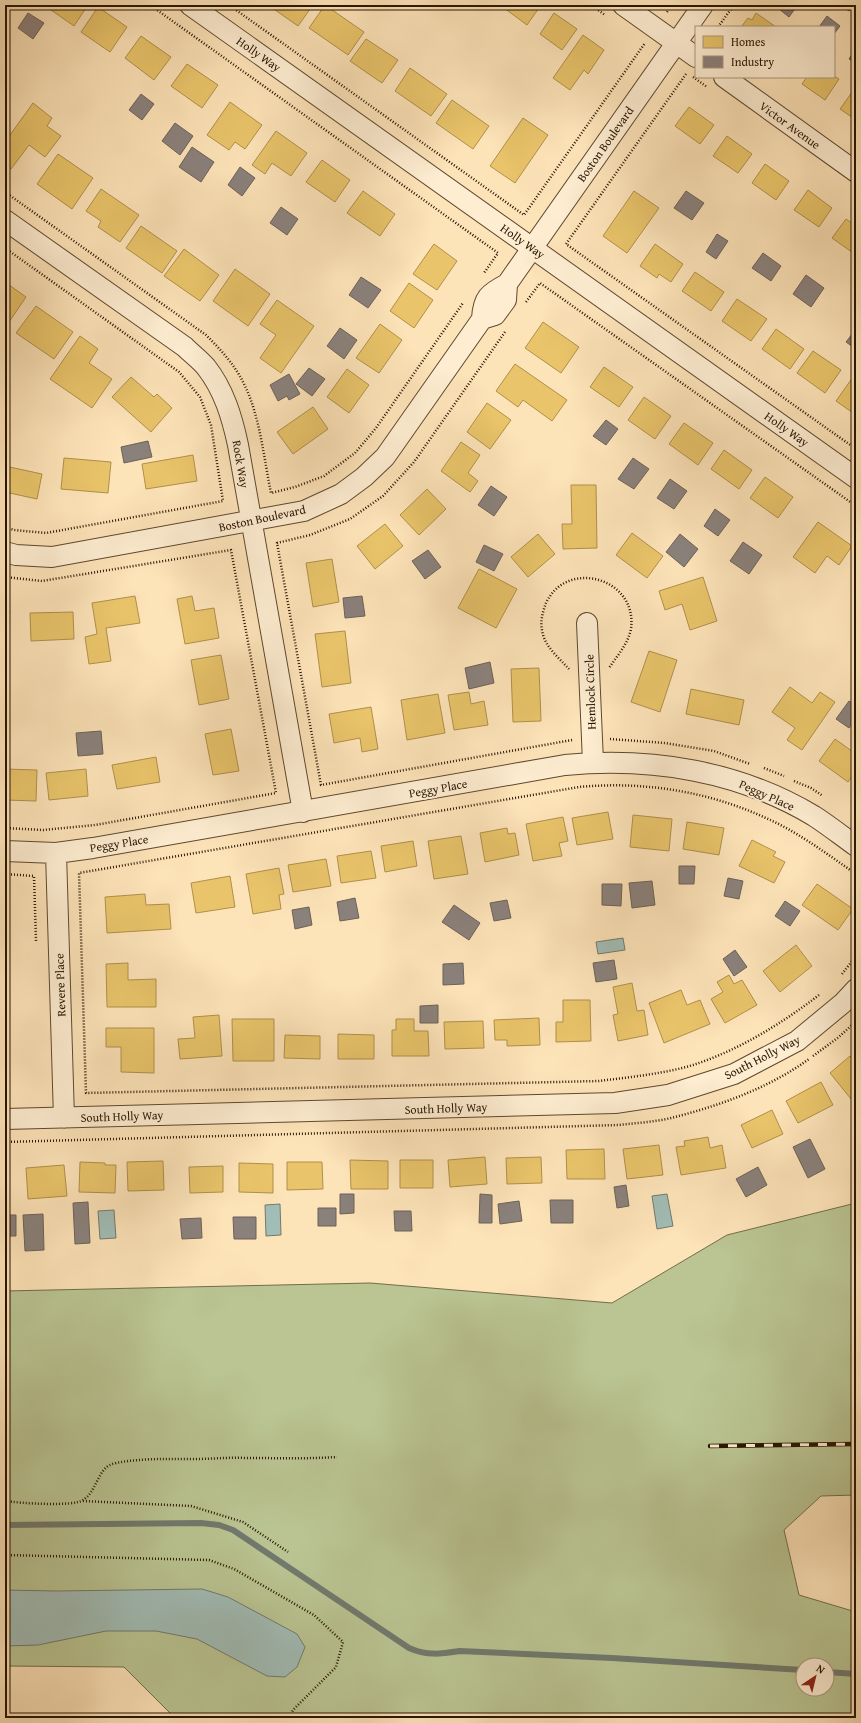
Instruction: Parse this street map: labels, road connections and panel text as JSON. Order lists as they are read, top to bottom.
{
  "streets": {
    "street": [
      "Holly Way",
      "Victor Avenue",
      "Boston Boulevard",
      "Rock Way",
      "Hemlock Circle",
      "Peggy Place",
      "Revere Place",
      "South Holly Way"
    ]
  },
  "crossings": [
    ["Holly Way", "Boston Boulevard"],
    ["Boston Boulevard", "Rock Way"],
    ["Rock Way", "Peggy Place"],
    ["Hemlock Circle", "Peggy Place"],
    ["Peggy Place", "Revere Place"],
    ["Revere Place", "South Holly Way"]
  ],
  "legend": ["Homes", "Industry"],
  "north": "top right"
}
